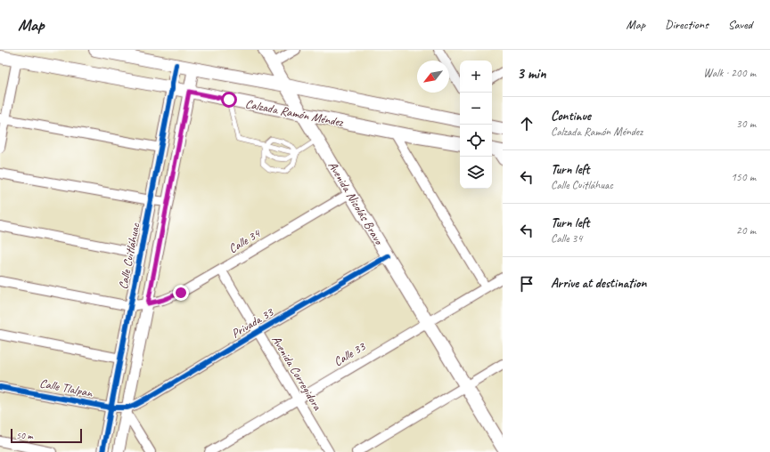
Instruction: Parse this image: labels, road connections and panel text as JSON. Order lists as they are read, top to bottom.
{
  "streets": {
    "main road": ["Calzada Ramón Méndez", "Avenida Nicolás Bravo"],
    "street": [
      "Calle 34",
      "Calle Cuitláhuac",
      "Privada 33",
      "Calle 33",
      "Avenida Corregidora",
      "Calle Tlalpan"
    ]
  },
  "crossings": [
    ["Calzada Ramón Méndez", "Avenida Nicolás Bravo"],
    ["Calzada Ramón Méndez", "Calle Cuitláhuac"],
    ["Avenida Nicolás Bravo", "Calle 34"],
    ["Avenida Nicolás Bravo", "Privada 33"],
    ["Avenida Nicolás Bravo", "Calle 33"],
    ["Calle 34", "Calle Cuitláhuac"],
    ["Calle 34", "Avenida Corregidora"],
    ["Calle Cuitláhuac", "Calle Tlalpan"],
    ["Privada 33", "Avenida Corregidora"],
    ["Privada 33", "Calle Tlalpan"],
    ["Calle 33", "Avenida Corregidora"]
  ],
  "scale_bar": "50 m",
  "north": "bottom left",
  "page": {
    "header": "Map",
    "nav": ["Map", "Directions", "Saved"],
    "heading": ["3 min", "Walk · 200 m"],
    "map_buttons": ["+", "−"],
    "list": [
      ["Continue", "Calzada Ramón Méndez", "30 m"],
      ["Turn left", "Calle Cuitláhuac", "150 m"],
      ["Turn left", "Calle 34", "20 m"],
      "Arrive at destination"
    ],
    "scale": "50 m"
  }
}
